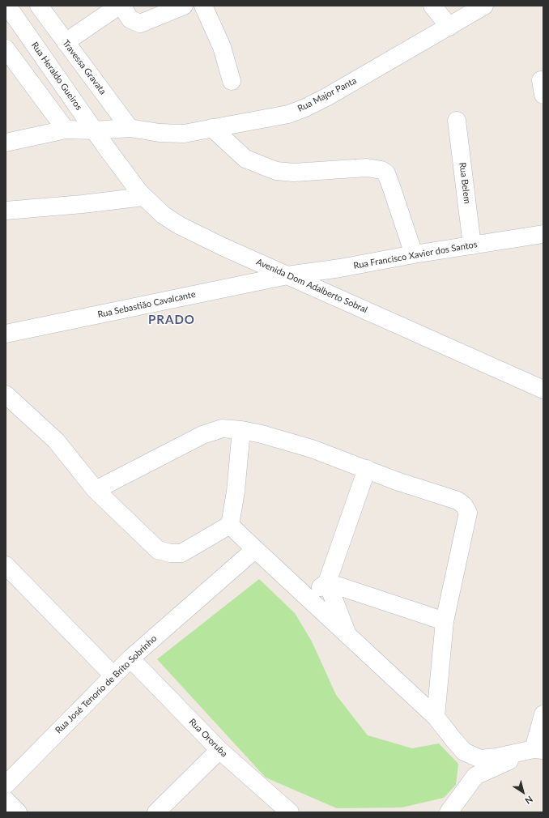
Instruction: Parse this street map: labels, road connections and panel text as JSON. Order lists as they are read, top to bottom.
{
  "streets": {
    "street": [
      "Travessa Gravata",
      "Rua Heraldo Gueiros",
      "Rua Major Panta",
      "Rua Belem",
      "Rua Francisco Xavier dos Santos",
      "Avenida Dom Adalberto Sobral",
      "Rua Sebastião Cavalcante",
      "Rua José Tenorio de Brito Sobrinho",
      "Rua Ororuba"
    ]
  },
  "crossings": [
    ["Travessa Gravata", "Rua Major Panta"],
    ["Rua Heraldo Gueiros", "Rua Major Panta"],
    ["Rua Heraldo Gueiros", "Avenida Dom Adalberto Sobral"],
    ["Rua Belem", "Rua Francisco Xavier dos Santos"],
    ["Rua Francisco Xavier dos Santos", "Avenida Dom Adalberto Sobral"],
    ["Rua Francisco Xavier dos Santos", "Rua Sebastião Cavalcante"],
    ["Avenida Dom Adalberto Sobral", "Rua Sebastião Cavalcante"],
    ["Rua José Tenorio de Brito Sobrinho", "Rua Ororuba"]
  ],
  "districts": ["PRADO"],
  "north": "bottom right"
}
